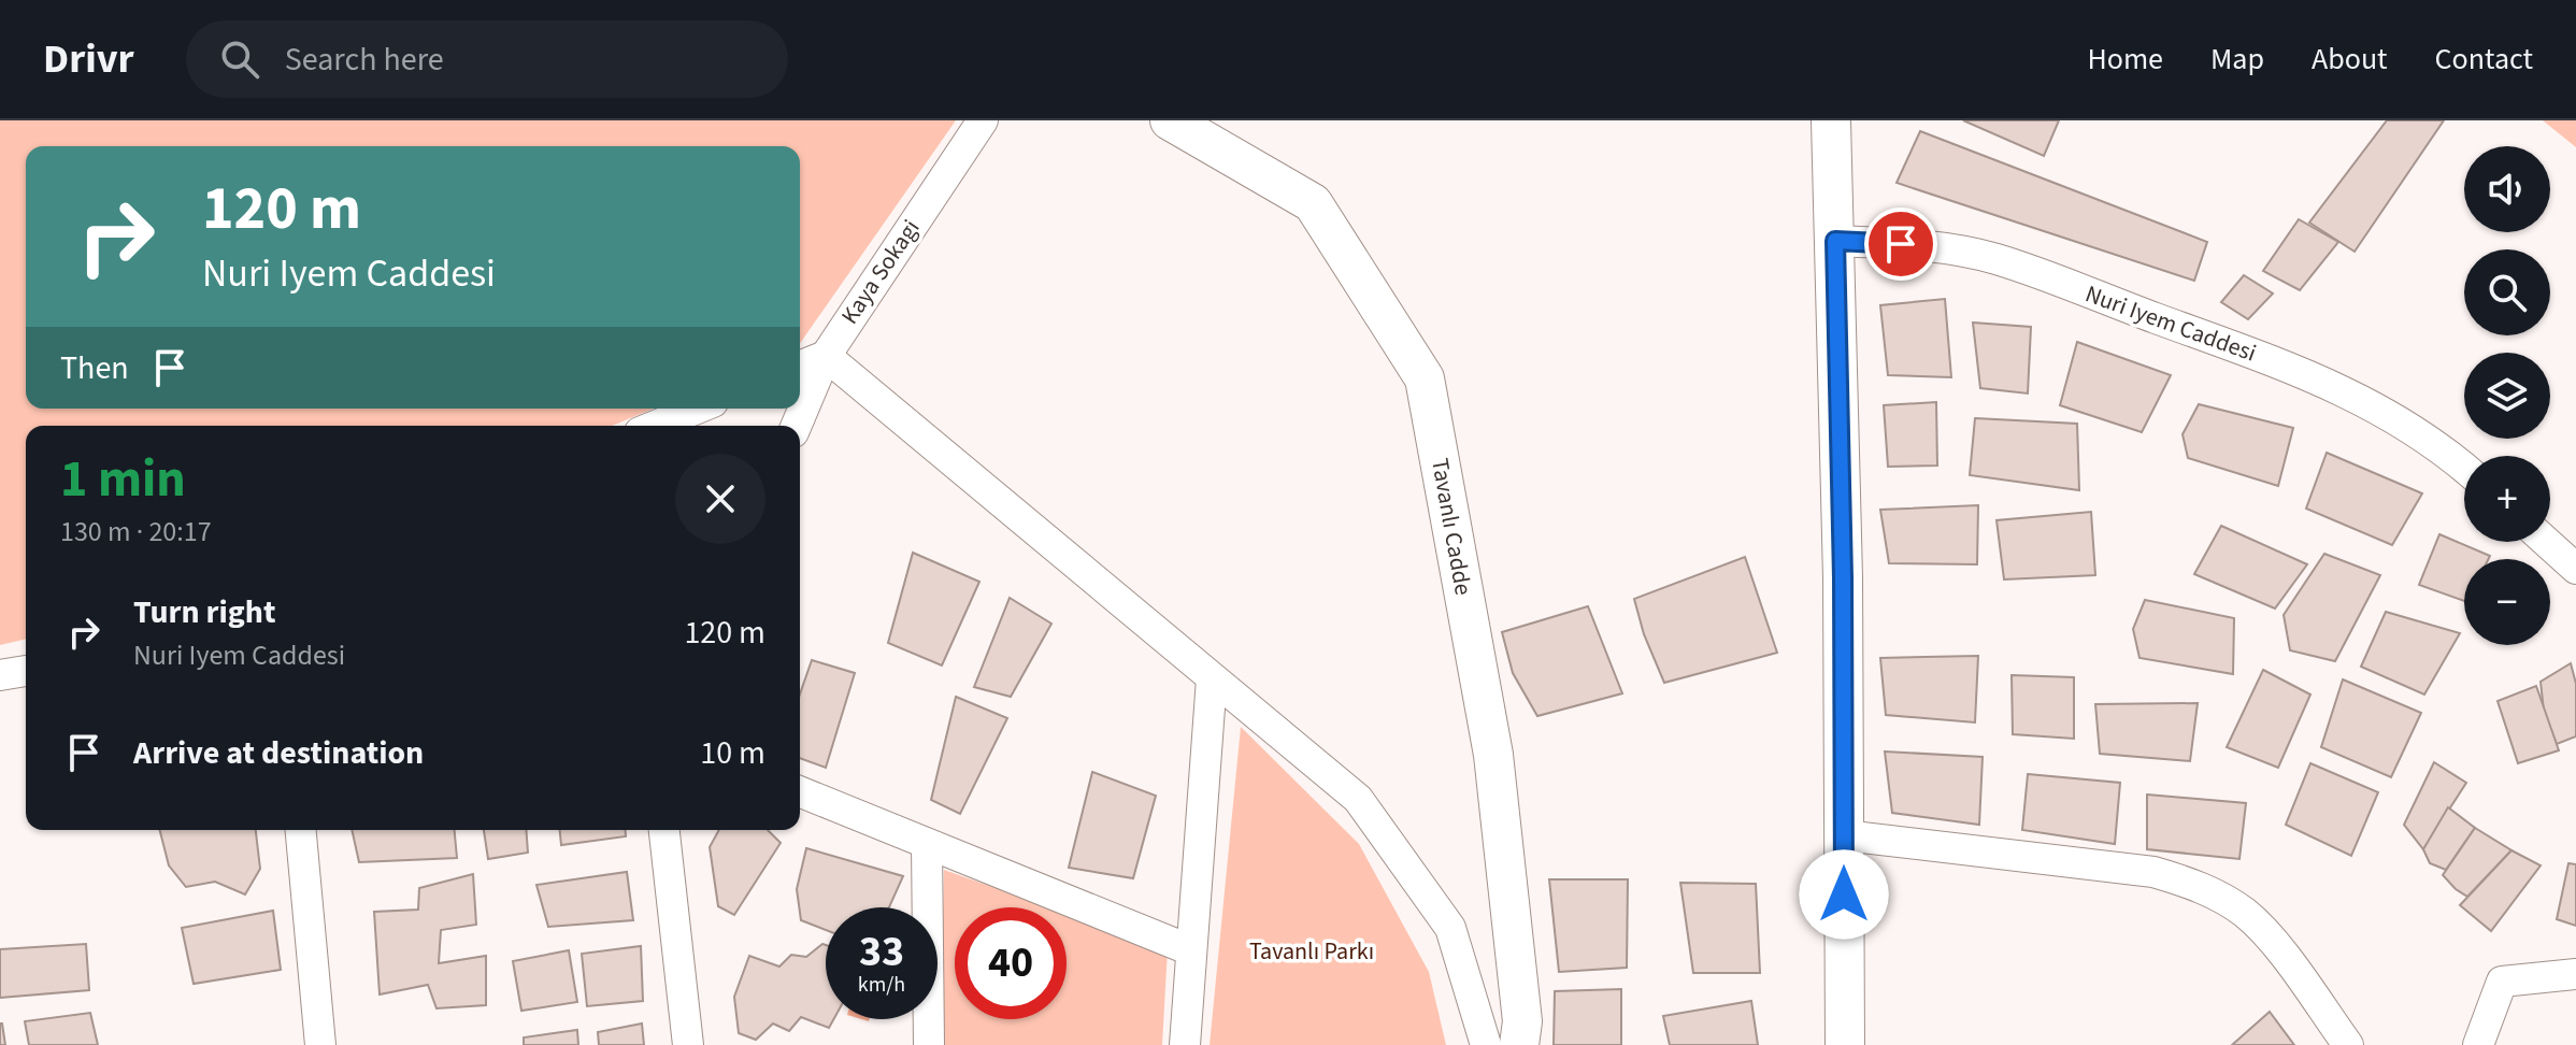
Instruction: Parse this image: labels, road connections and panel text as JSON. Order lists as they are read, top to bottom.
{
  "streets": {
    "street": ["Kaya Sokagi", "Nuri Iyem Caddesi", "Tavanlı Cadde"]
  },
  "parks": ["Tavanlı Parkı"],
  "page": {
    "header": "Drivr",
    "search": "Search here",
    "nav": [
      "Home",
      "Map",
      "About",
      "Contact"
    ],
    "map_buttons": ["+", "−"],
    "turn": ["120 m", "Nuri Iyem Caddesi"],
    "then": "Then",
    "heading": ["1 min", "130 m · 20:17"],
    "list": [
      {
        "name": "Turn right",
        "note": "Nuri Iyem Caddesi",
        "value": "120 m"
      },
      {
        "name": "Arrive at destination",
        "value": "10 m"
      }
    ],
    "speed": "33 km/h",
    "limit": "40"
  }
}
